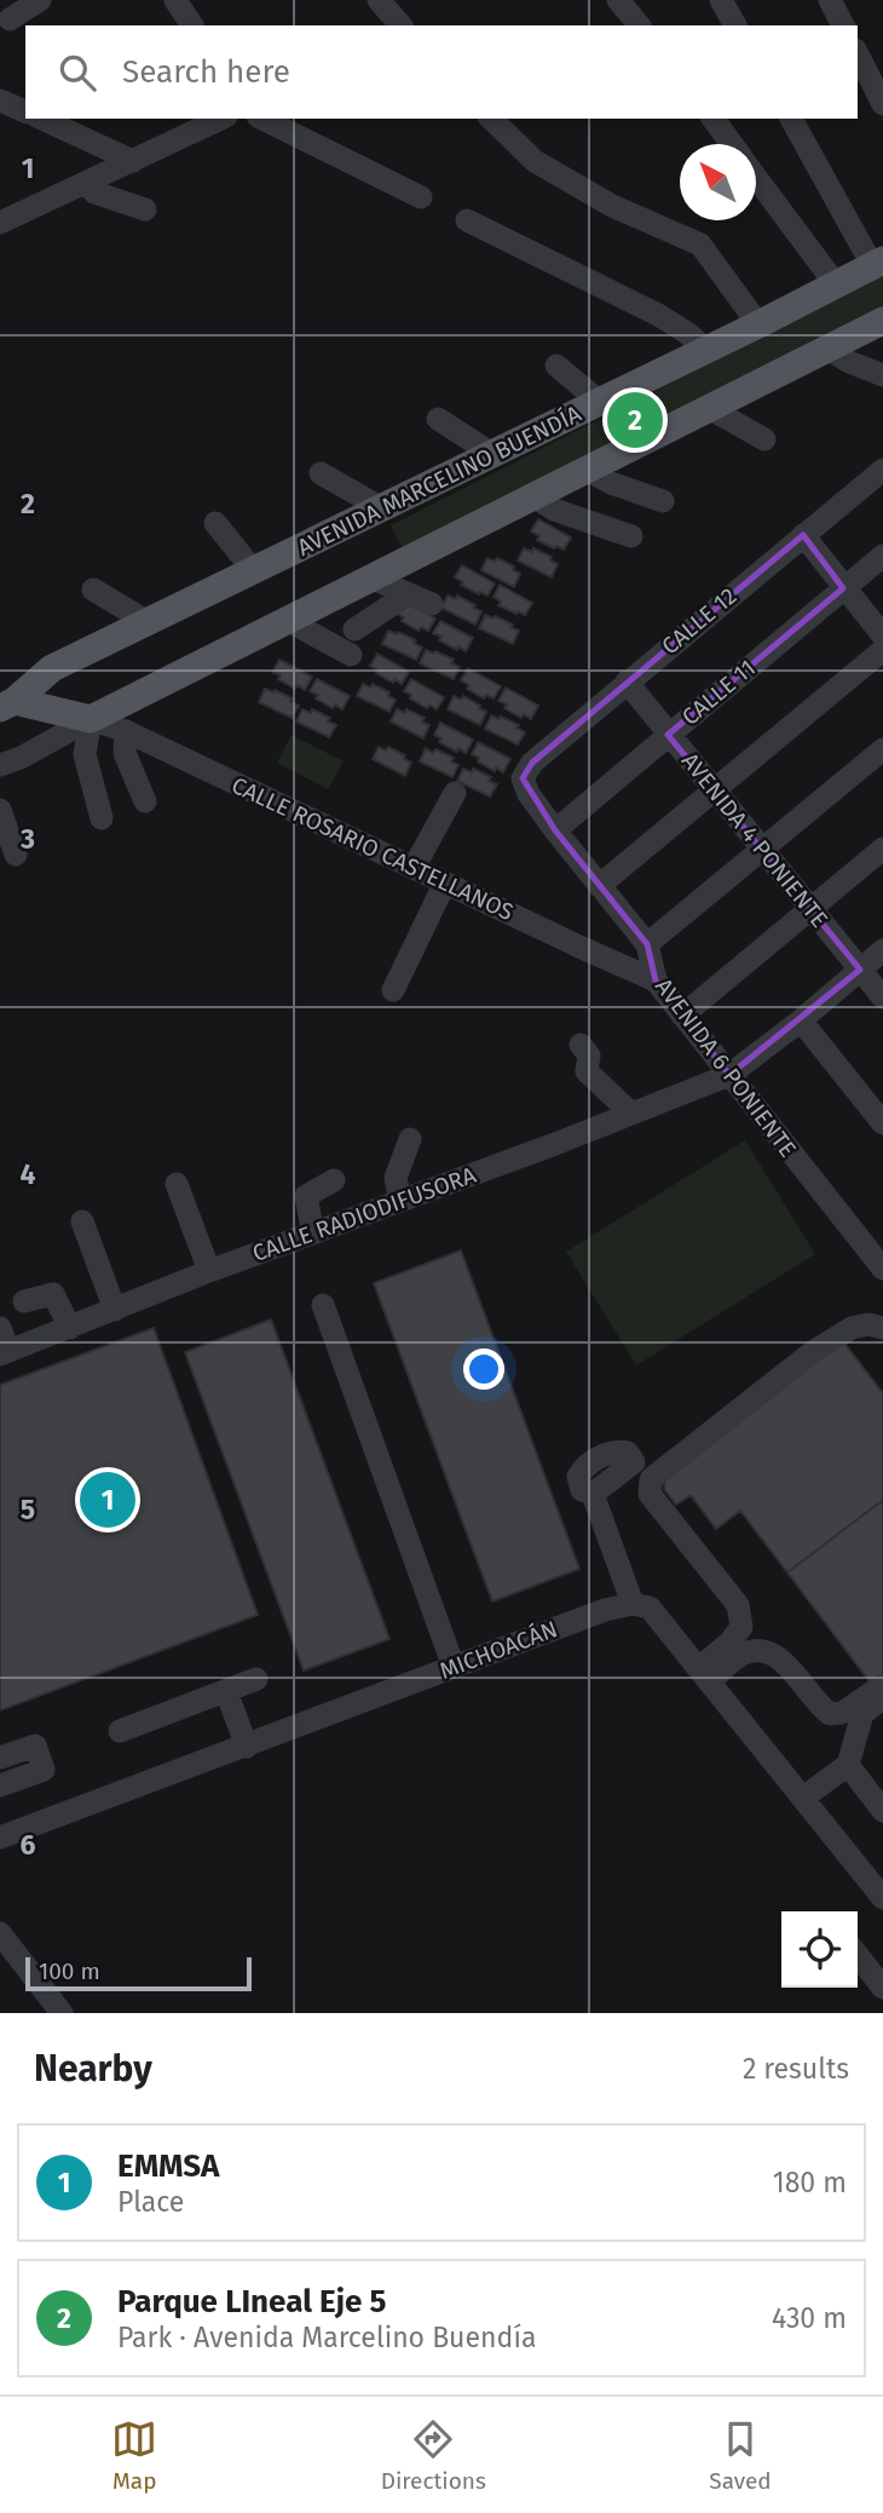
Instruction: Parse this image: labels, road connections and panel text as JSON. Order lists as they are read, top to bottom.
{
  "streets": {
    "main road": ["AVENIDA MARCELINO BUENDÍA"],
    "street": [
      "CALLE 12",
      "CALLE 11",
      "AVENIDA 4 PONIENTE",
      "CALLE ROSARIO CASTELLANOS",
      "AVENIDA 6 PONIENTE",
      "CALLE RADIODIFUSORA",
      "MICHOACÁN"
    ]
  },
  "crossings": [
    ["CALLE 12", "AVENIDA 4 PONIENTE"],
    ["CALLE 12", "AVENIDA 6 PONIENTE"],
    ["CALLE 11", "AVENIDA 4 PONIENTE"],
    ["CALLE 11", "AVENIDA 6 PONIENTE"],
    ["AVENIDA 4 PONIENTE", "CALLE RADIODIFUSORA"],
    ["CALLE ROSARIO CASTELLANOS", "AVENIDA 6 PONIENTE"],
    ["AVENIDA 6 PONIENTE", "CALLE RADIODIFUSORA"]
  ],
  "scale_bar": "100 m",
  "north": "top left",
  "page": {
    "search": "Search here",
    "pins": ["2", "1"],
    "scale": "100 m",
    "heading": ["Nearby", "2 results"],
    "list": [
      {
        "mark": "1",
        "name": "EMMSA",
        "note": "Place",
        "value": "180 m"
      },
      {
        "mark": "2",
        "name": "Parque LIneal Eje 5",
        "note": "Park · Avenida Marcelino Buendía",
        "value": "430 m"
      }
    ],
    "nav": ["Map", "Directions", "Saved"]
  },
  "grid": {
    "rows": [
      "1",
      "2",
      "3",
      "4",
      "5",
      "6"
    ]
  }
}
